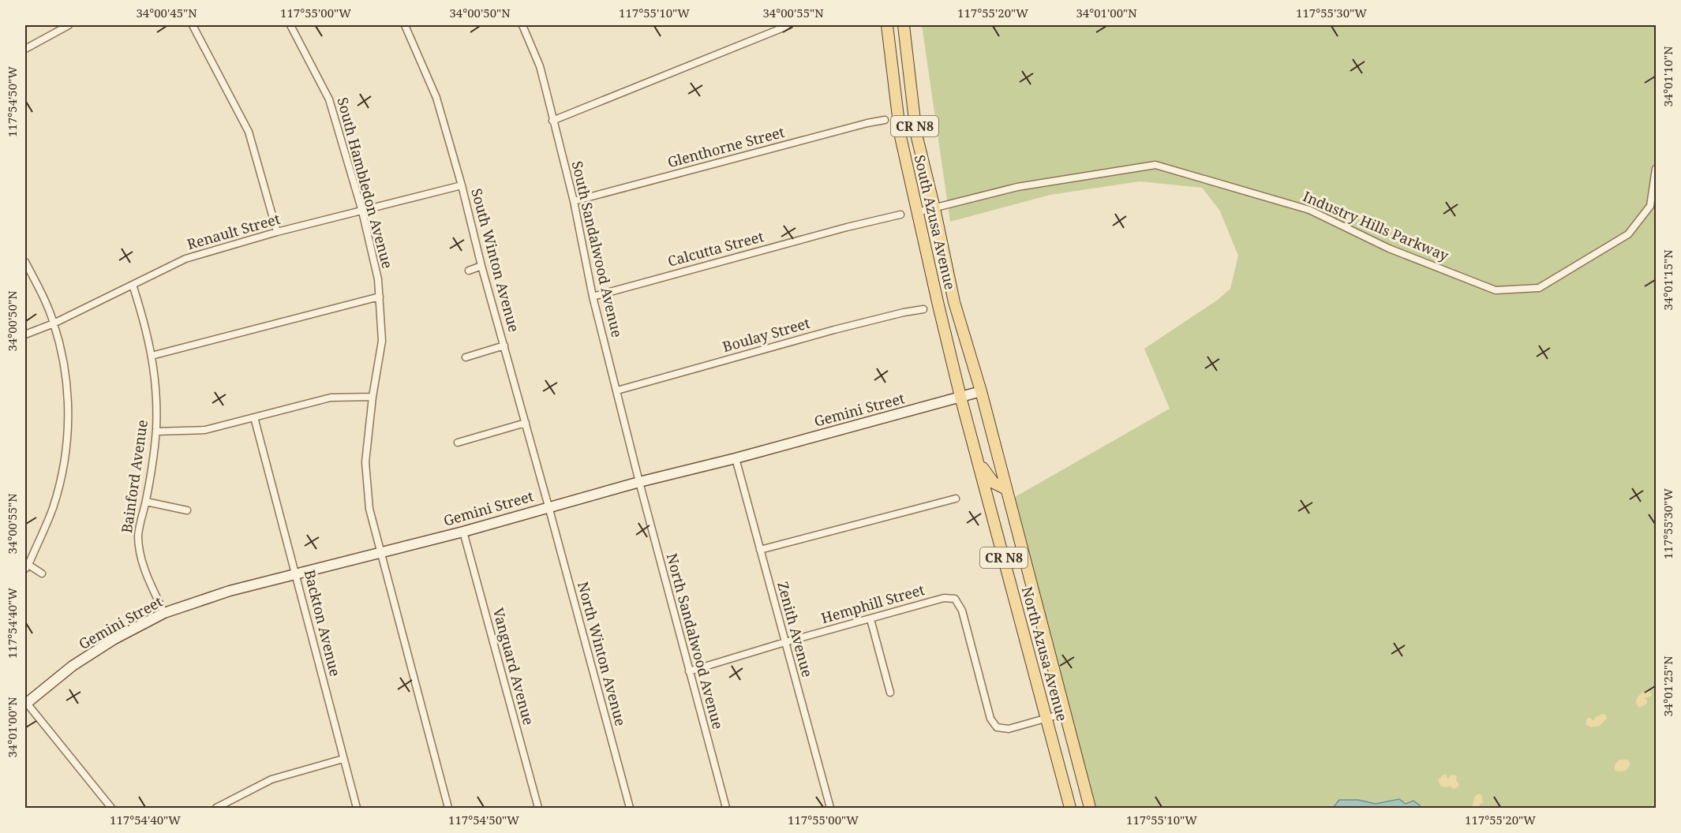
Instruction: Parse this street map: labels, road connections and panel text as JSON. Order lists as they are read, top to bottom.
{
  "streets": {
    "main road": ["CR N8", "South Azusa Avenue", "North Azusa Avenue"],
    "street": [
      "Glenthorne Street",
      "South Hambledon Avenue",
      "Industry Hills Parkway",
      "Renault Street",
      "South Sandalwood Avenue",
      "Calcutta Street",
      "South Winton Avenue",
      "Boulay Street",
      "Gemini Street",
      "Bainford Avenue",
      "Hemphill Street",
      "Backton Avenue",
      "Zenith Avenue",
      "North Sandalwood Avenue",
      "North Winton Avenue",
      "Vanguard Avenue"
    ]
  },
  "crossings": [
    ["Glenthorne Street", "South Sandalwood Avenue"],
    ["South Hambledon Avenue", "Renault Street"],
    ["South Hambledon Avenue", "Gemini Street"],
    ["South Azusa Avenue", "Industry Hills Parkway"],
    ["South Azusa Avenue", "Gemini Street"],
    ["South Azusa Avenue", "North Azusa Avenue"],
    ["Renault Street", "South Winton Avenue"],
    ["Renault Street", "Bainford Avenue"],
    ["South Sandalwood Avenue", "Calcutta Street"],
    ["South Sandalwood Avenue", "Boulay Street"],
    ["South Sandalwood Avenue", "Gemini Street"],
    ["South Sandalwood Avenue", "North Sandalwood Avenue"],
    ["South Winton Avenue", "Gemini Street"],
    ["South Winton Avenue", "North Winton Avenue"],
    ["Gemini Street", "Bainford Avenue"],
    ["Gemini Street", "Backton Avenue"],
    ["Gemini Street", "Zenith Avenue"],
    ["Gemini Street", "North Sandalwood Avenue"],
    ["Gemini Street", "North Winton Avenue"],
    ["Gemini Street", "North Azusa Avenue"],
    ["Gemini Street", "Vanguard Avenue"],
    ["Hemphill Street", "Zenith Avenue"],
    ["Hemphill Street", "North Sandalwood Avenue"],
    ["Hemphill Street", "North Azusa Avenue"]
  ],
  "coordinates": [
    "34°00'45\"N",
    "117°55'00\"W",
    "34°00'50\"N",
    "117°55'10\"W",
    "34°00'55\"N",
    "117°55'20\"W",
    "34°01'00\"N",
    "117°55'30\"W",
    "34°01'10\"N",
    "117°54'50\"W",
    "34°01'15\"N",
    "117°54'40\"W",
    "34°01'25\"N"
  ]
}
